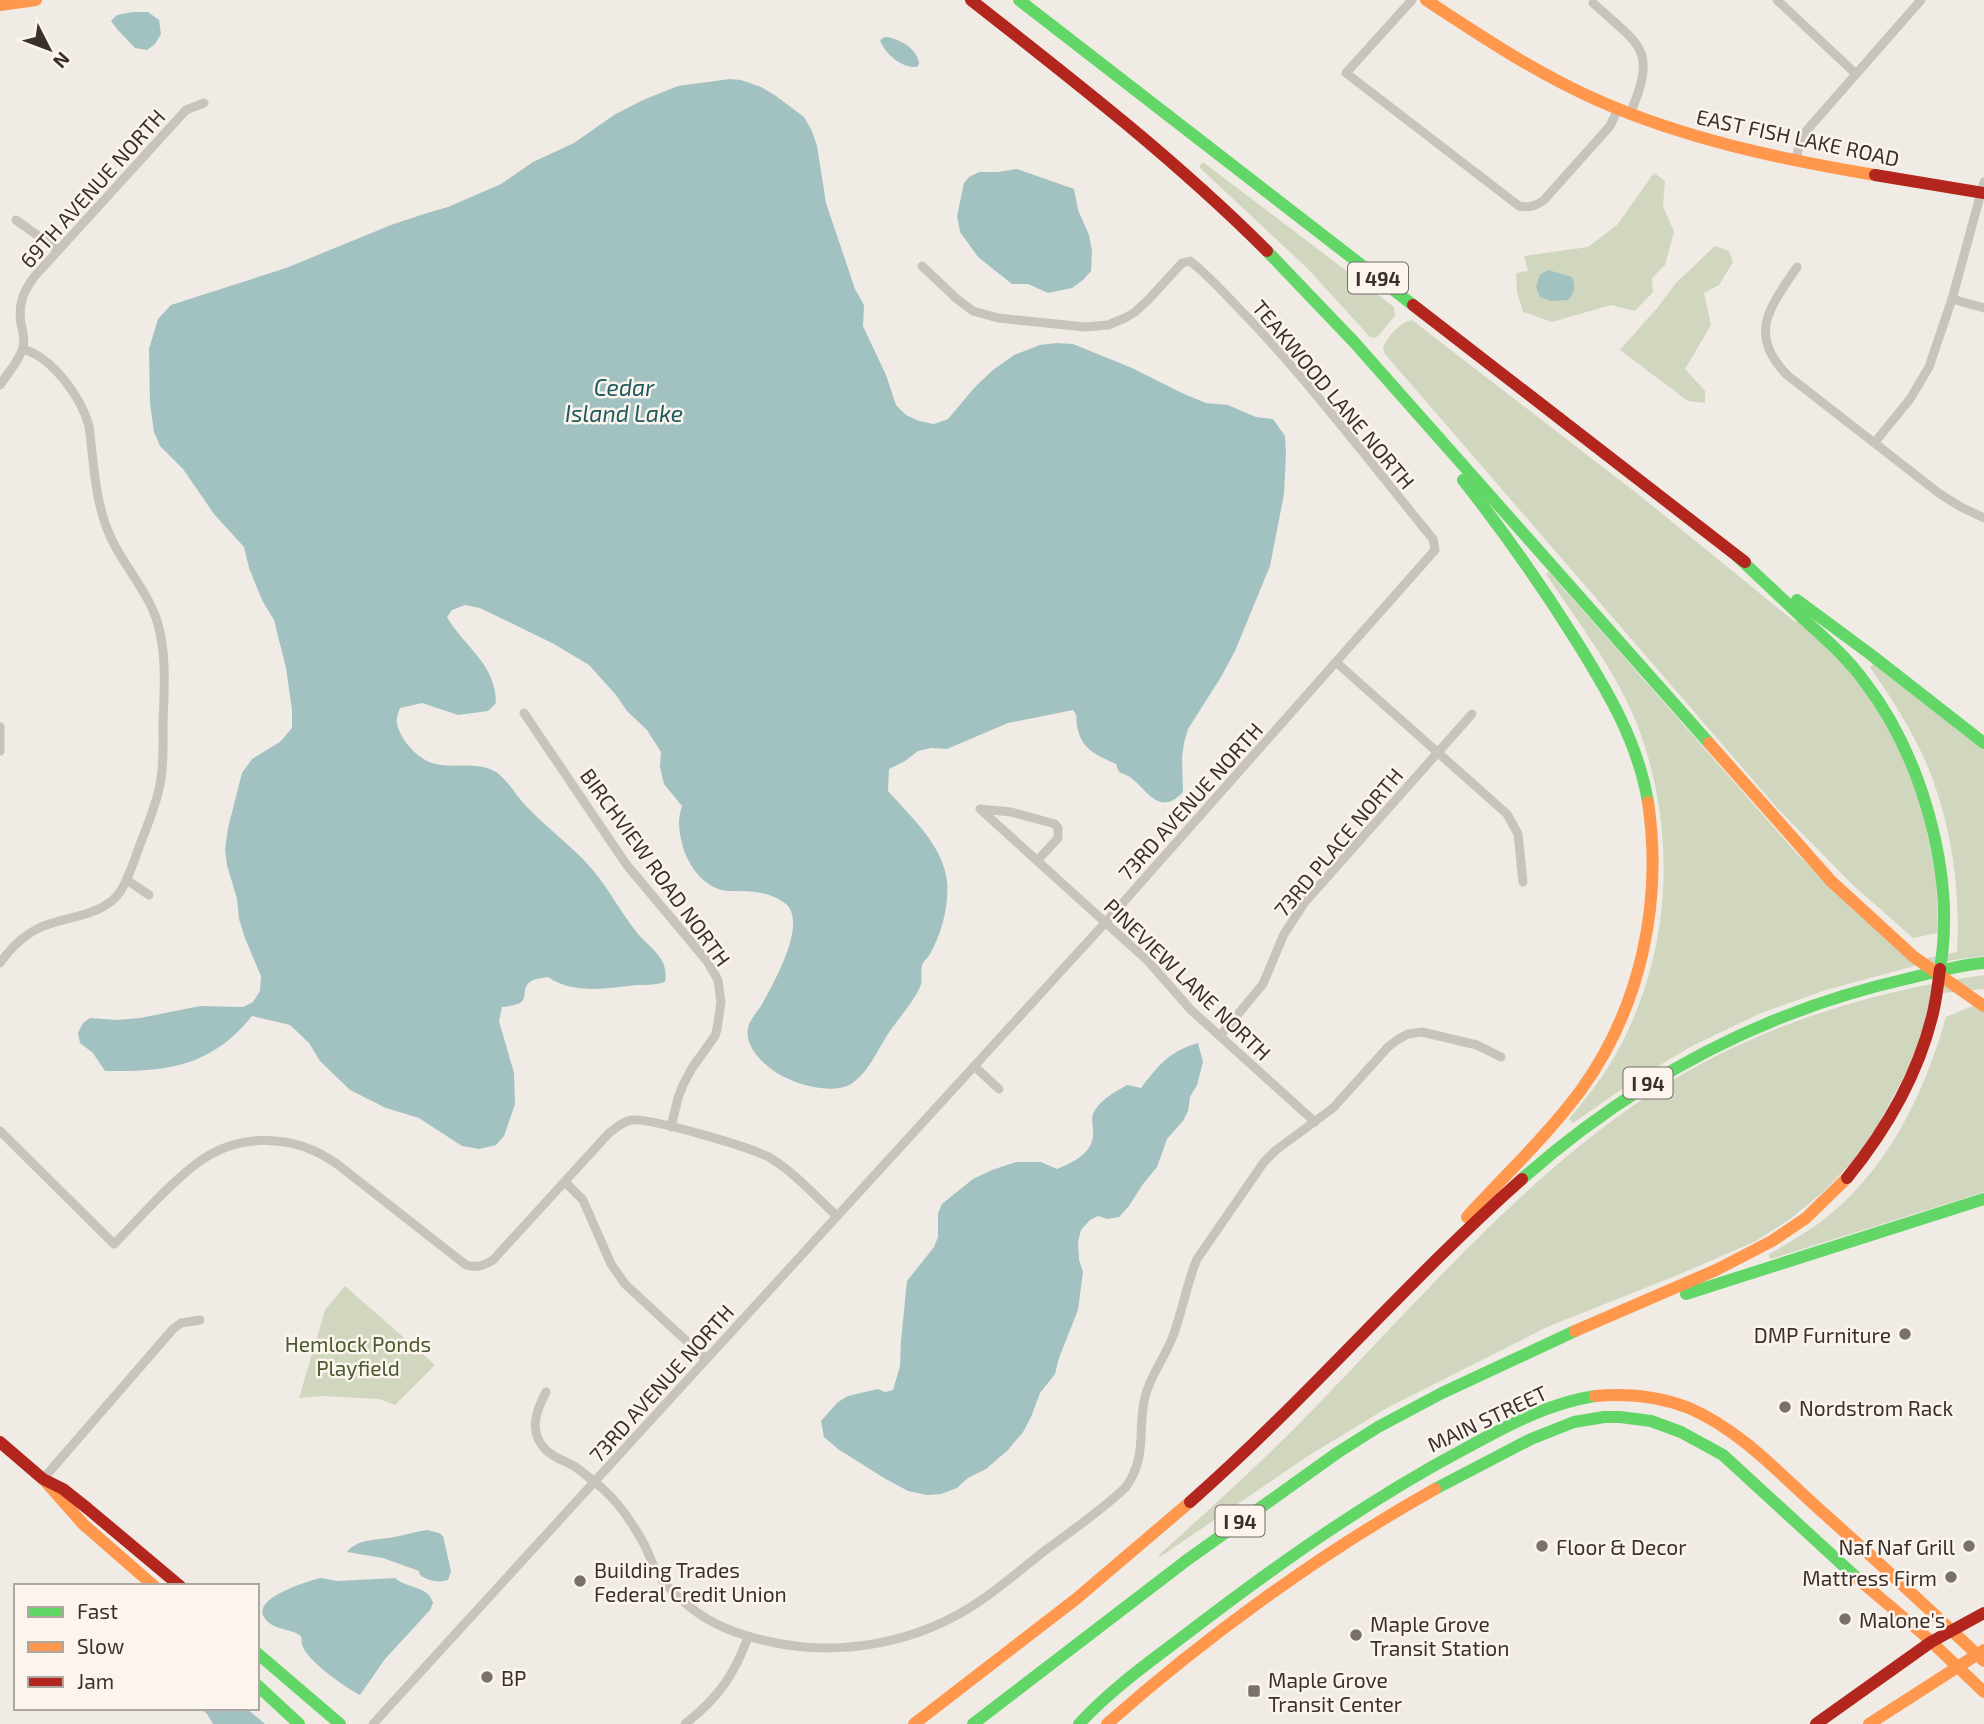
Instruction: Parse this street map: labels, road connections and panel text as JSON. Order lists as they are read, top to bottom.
{
  "streets": {
    "main road": [
      "EAST FISH LAKE ROAD",
      "I 494",
      "I 94",
      "MAIN STREET"
    ],
    "street": [
      "69TH AVENUE NORTH",
      "TEAKWOOD LANE NORTH",
      "73RD AVENUE NORTH",
      "73RD PLACE NORTH",
      "BIRCHVIEW ROAD NORTH",
      "PINEVIEW LANE NORTH"
    ]
  },
  "crossings": [
    ["TEAKWOOD LANE NORTH", "73RD AVENUE NORTH"],
    ["73RD AVENUE NORTH", "PINEVIEW LANE NORTH"],
    ["73RD PLACE NORTH", "PINEVIEW LANE NORTH"]
  ],
  "water": ["Cedar Island Lake"],
  "parks": ["Hemlock Ponds Playfield"],
  "places": {
    "other": [
      "DMP Furniture",
      "Nordstrom Rack",
      "Floor & Decor",
      "Naf Naf Grill",
      "Mattress Firm",
      "Building Trades Federal Credit Union",
      "Malone's",
      "Maple Grove Transit Station",
      "BP"
    ],
    "transit": ["Maple Grove Transit Center"]
  },
  "legend": ["Fast", "Slow", "Jam"],
  "north": "bottom right"
}
